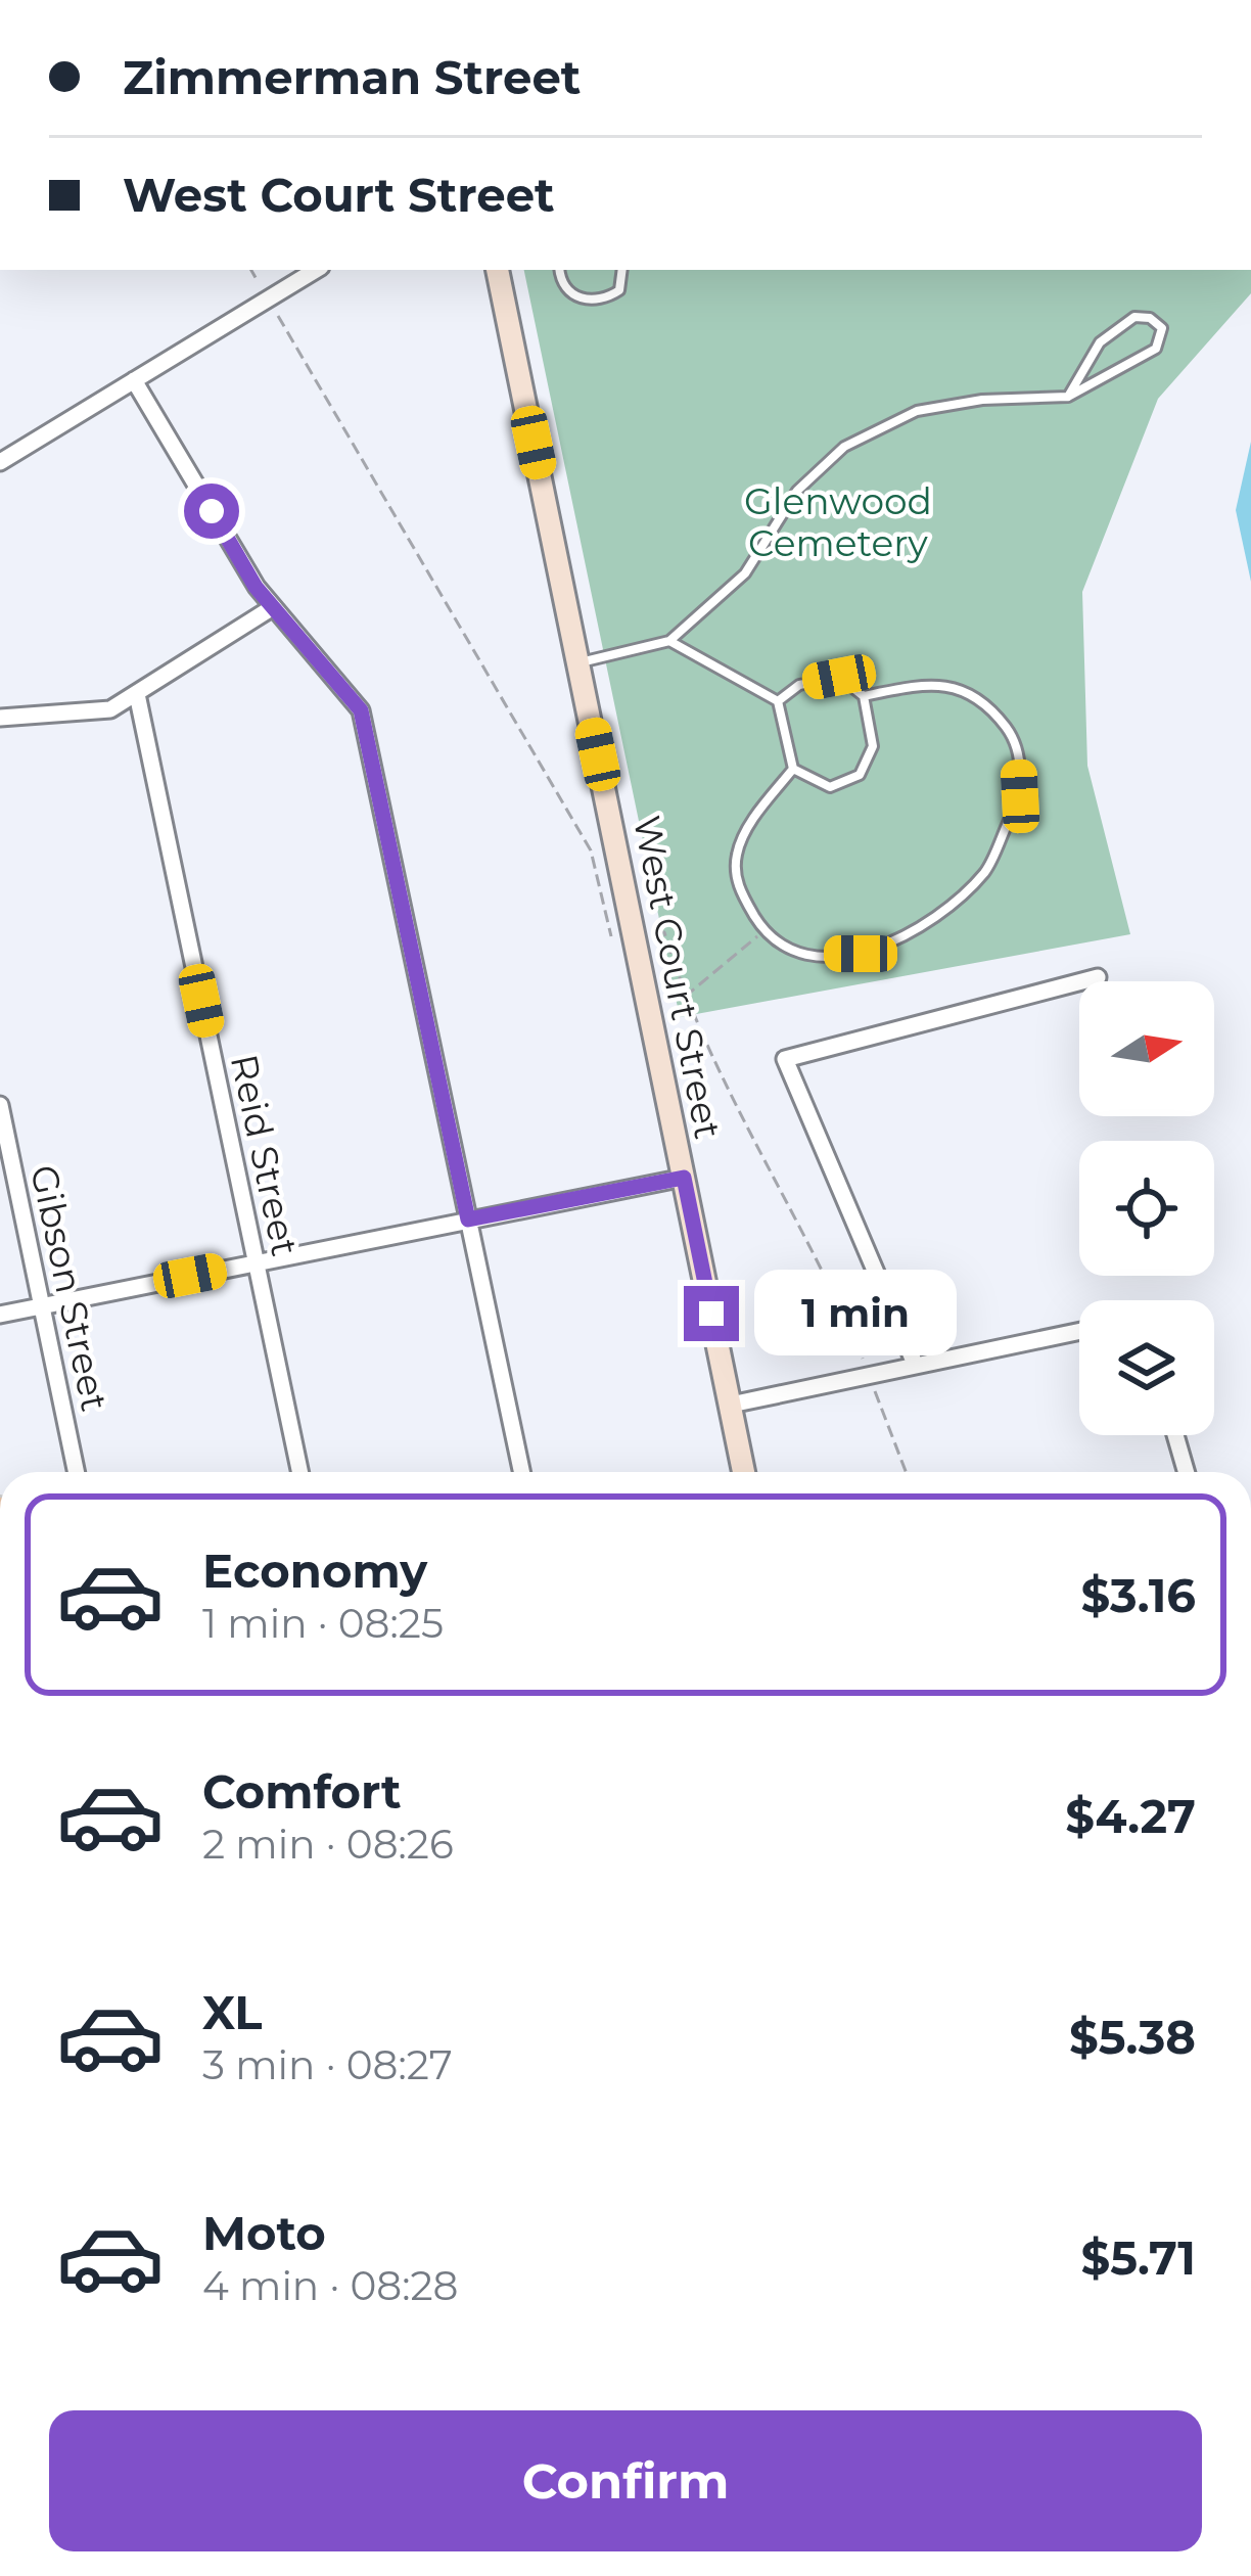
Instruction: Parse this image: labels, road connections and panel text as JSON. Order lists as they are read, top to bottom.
{
  "streets": {
    "street": ["West Court Street", "Reid Street", "Gibson Street"]
  },
  "parks": ["Glenwood Cemetery"],
  "north": "right",
  "page": {
    "banner": ["Zimmerman Street", "West Court Street"],
    "bubble": "1 min",
    "list": [
      {
        "name": "Economy",
        "note": "1 min · 08:25",
        "value": "$3.16"
      },
      {
        "name": "Comfort",
        "note": "2 min · 08:26",
        "value": "$4.27"
      },
      {
        "name": "XL",
        "note": "3 min · 08:27",
        "value": "$5.38"
      },
      {
        "name": "Moto",
        "note": "4 min · 08:28",
        "value": "$5.71"
      }
    ],
    "buttons": "Confirm"
  }
}
